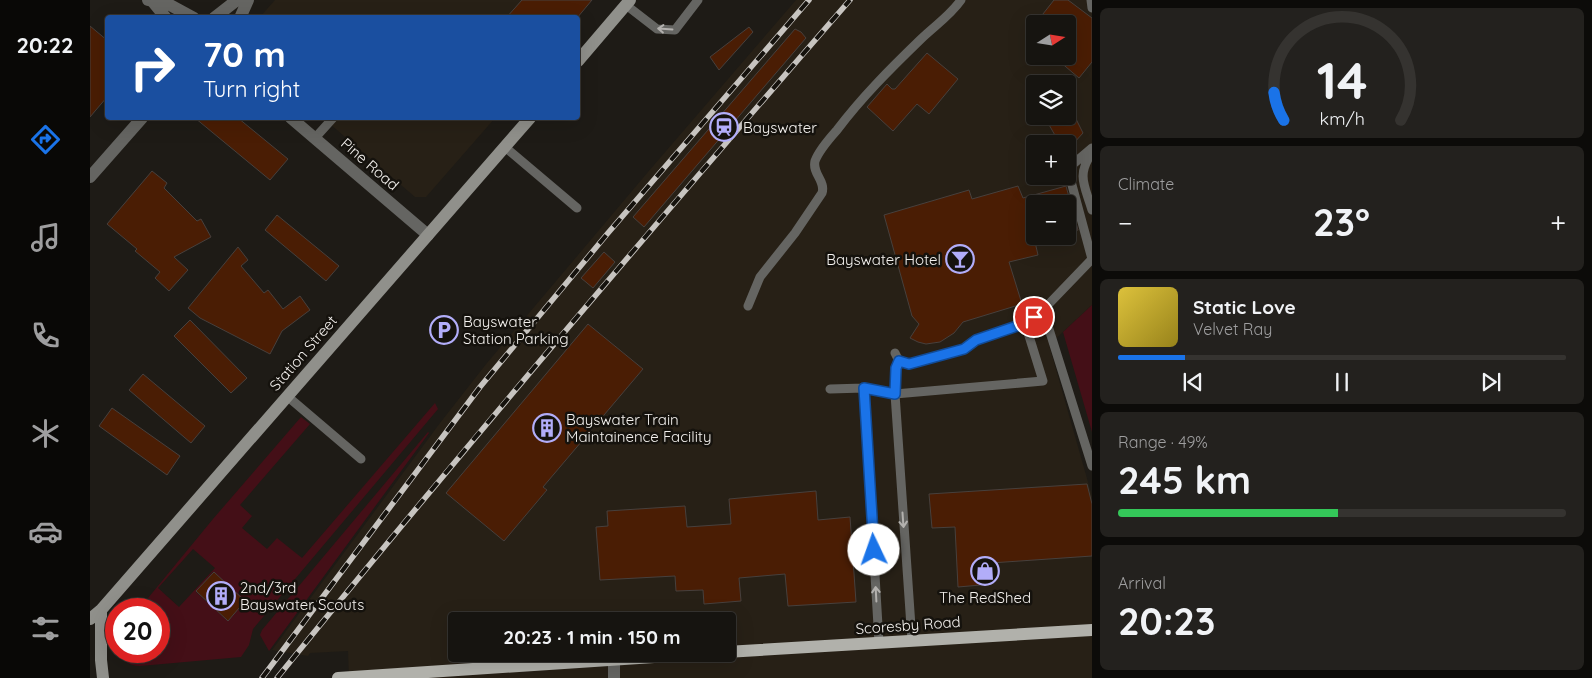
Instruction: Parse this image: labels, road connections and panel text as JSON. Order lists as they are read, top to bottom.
{
  "streets": {
    "main road": ["Station Street", "Scoresby Road"],
    "street": ["Pine Road"]
  },
  "crossings": [
    ["Pine Road", "Station Street"]
  ],
  "places": {
    "station": ["Bayswater"],
    "bar": ["Bayswater Hotel"],
    "parking": ["Bayswater Station Parking"],
    "building": ["Bayswater Train Maintainence Facility", "2nd/3rd Bayswater Scouts"],
    "shop": ["The RedShed"]
  },
  "north": "right",
  "page": {
    "tabs": "20:22",
    "map_buttons": ["+", "−"],
    "turn": ["70 m", "Turn right"],
    "tile": [
      "Climate",
      ["Range · 49%", "245 km"],
      ["Arrival", "20:23"]
    ],
    "heat": ["−", "23°", "+"],
    "song": ["Static Love", "Velvet Ray"],
    "limit": "20",
    "trip": "20:23 · 1 min · 150 m",
    "gauge": ["14", "km/h"]
  }
}
